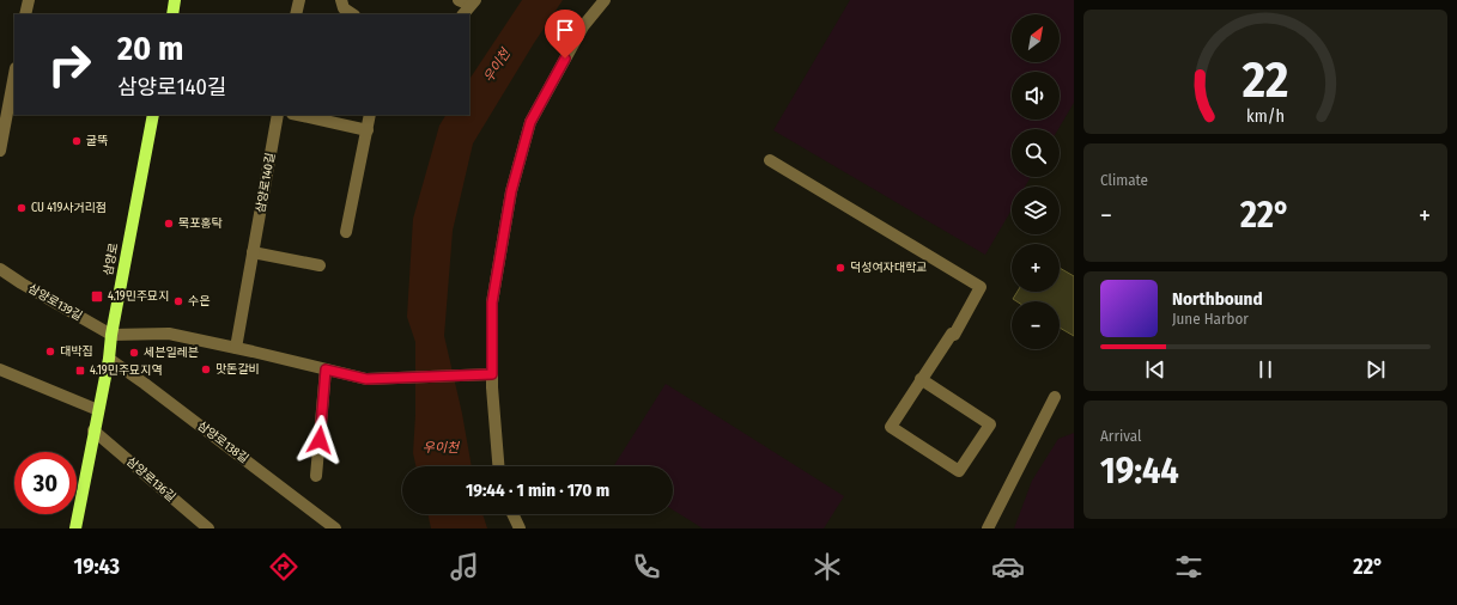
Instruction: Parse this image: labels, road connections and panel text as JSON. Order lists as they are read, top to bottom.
{
  "streets": {
    "main road": ["삼양로"],
    "street": [
      "삼양로140길",
      "삼양로139길",
      "삼양로138길",
      "삼양로136길"
    ]
  },
  "crossings": [
    ["삼양로", "삼양로139길"],
    ["삼양로", "삼양로138길"],
    ["삼양로", "삼양로136길"]
  ],
  "water": ["우이천"],
  "places": {
    "other": [
      "굴뚝",
      "CU 419사거리점",
      "목포홍탁",
      "덕성여자대학교",
      "수은",
      "대박집",
      "세븐일레븐",
      "맛돈갈비"
    ],
    "transit": ["4.19민주묘지", "4.19민주묘지역"]
  },
  "north": "top right",
  "page": {
    "map_buttons": ["+", "−"],
    "turn": ["20 m", "삼양로140길"],
    "tile": [
      "Climate",
      ["Arrival", "19:44"]
    ],
    "heat": ["−", "22°", "+"],
    "song": ["Northbound", "June Harbor"],
    "limit": "30",
    "trip": "19:44 · 1 min · 170 m",
    "tabs": ["19:43", "22°"],
    "gauge": ["22", "km/h"]
  }
}
